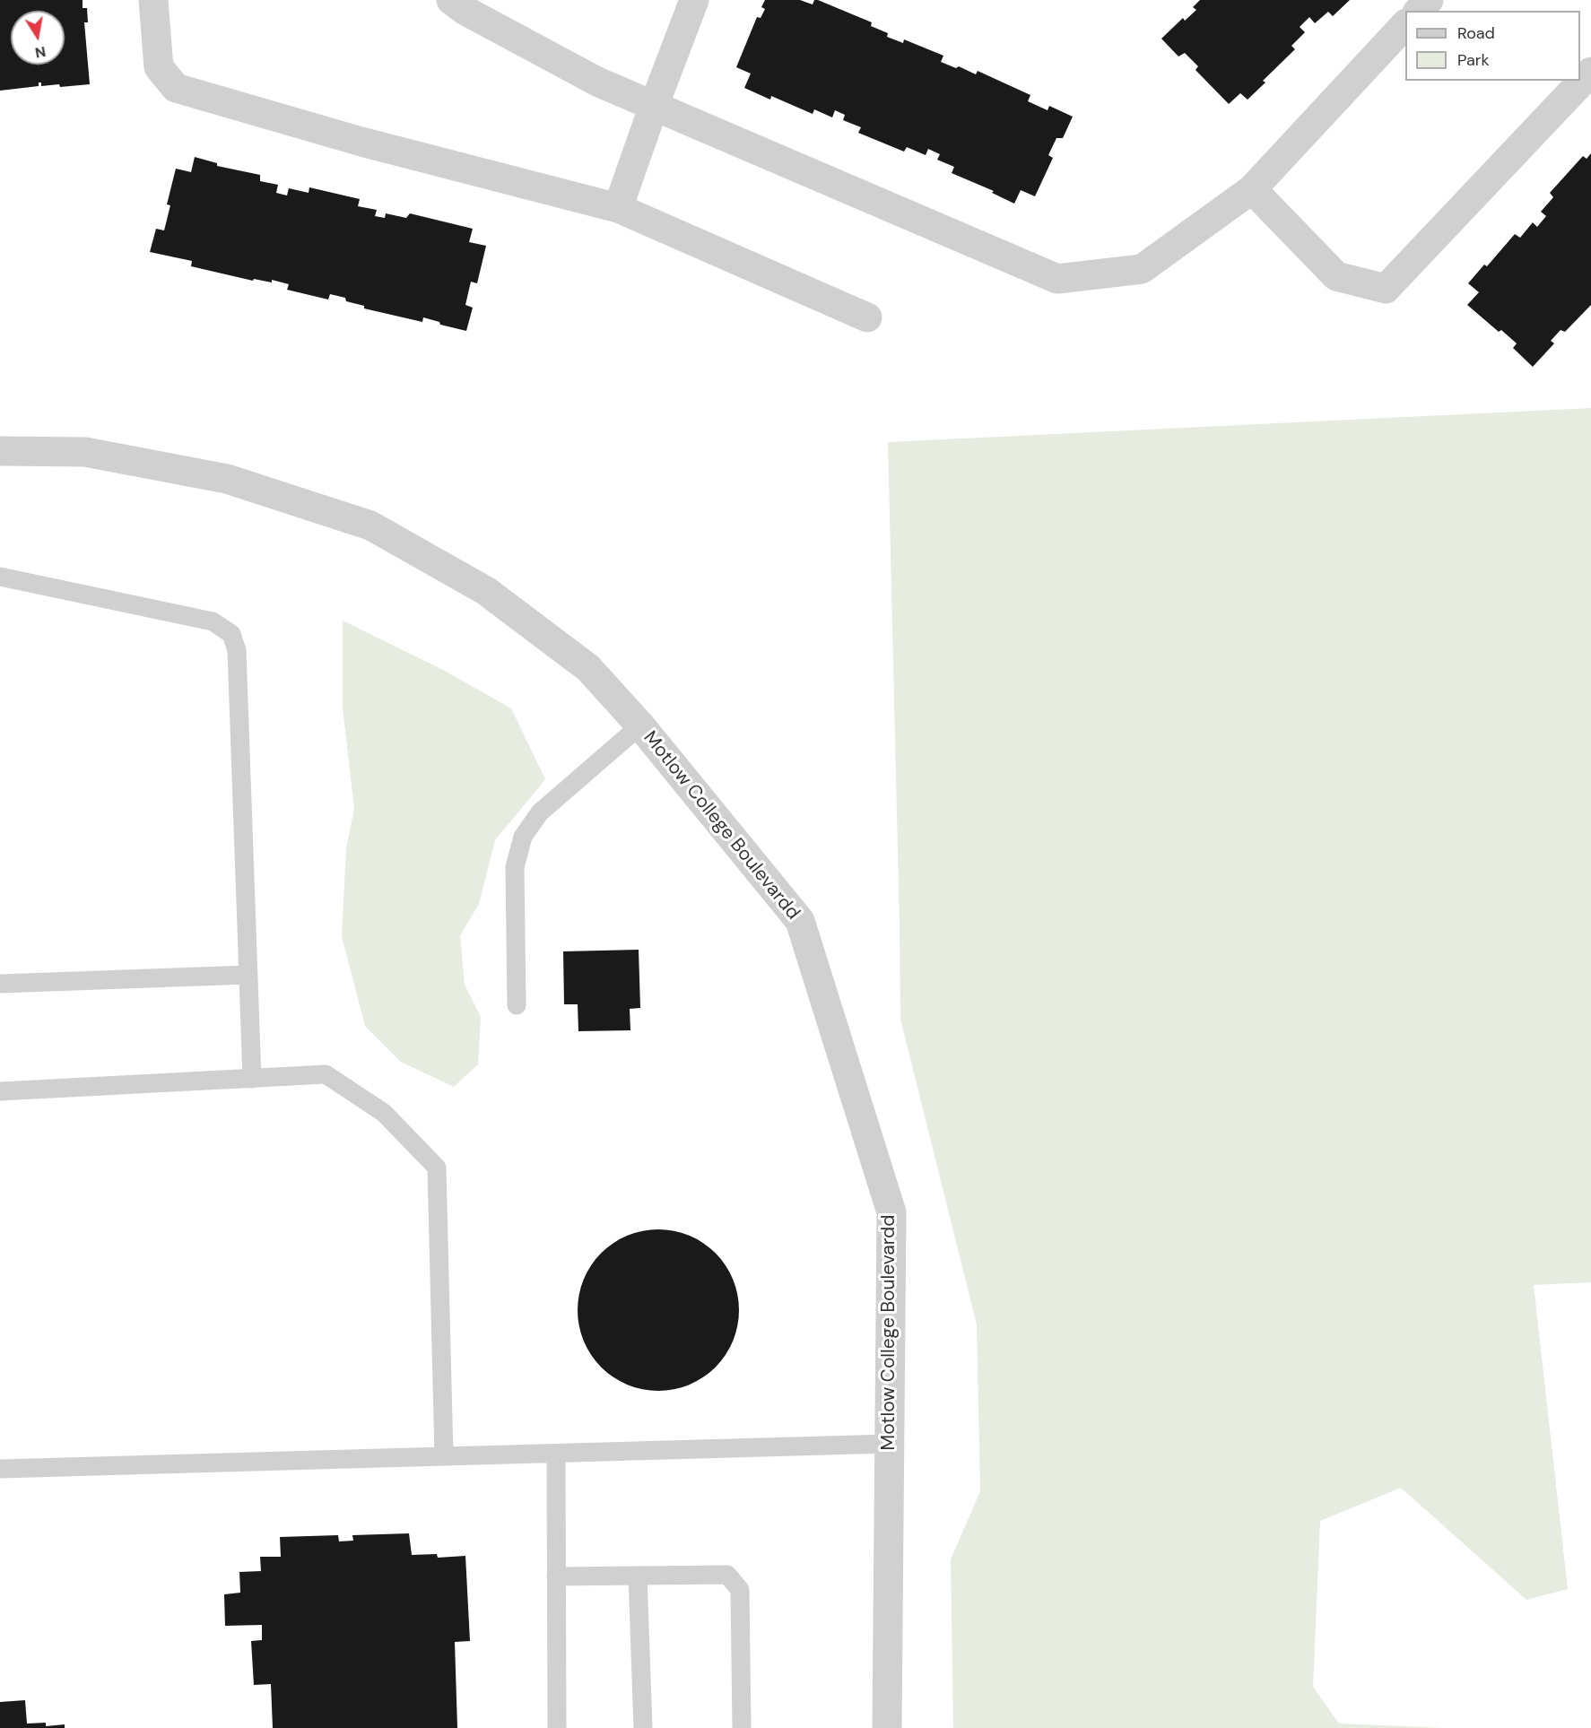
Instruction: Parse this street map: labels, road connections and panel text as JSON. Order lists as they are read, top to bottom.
{
  "streets": {
    "street": ["Motlow College Boulevardd"]
  },
  "legend": ["Road", "Park"],
  "north": "bottom"
}
